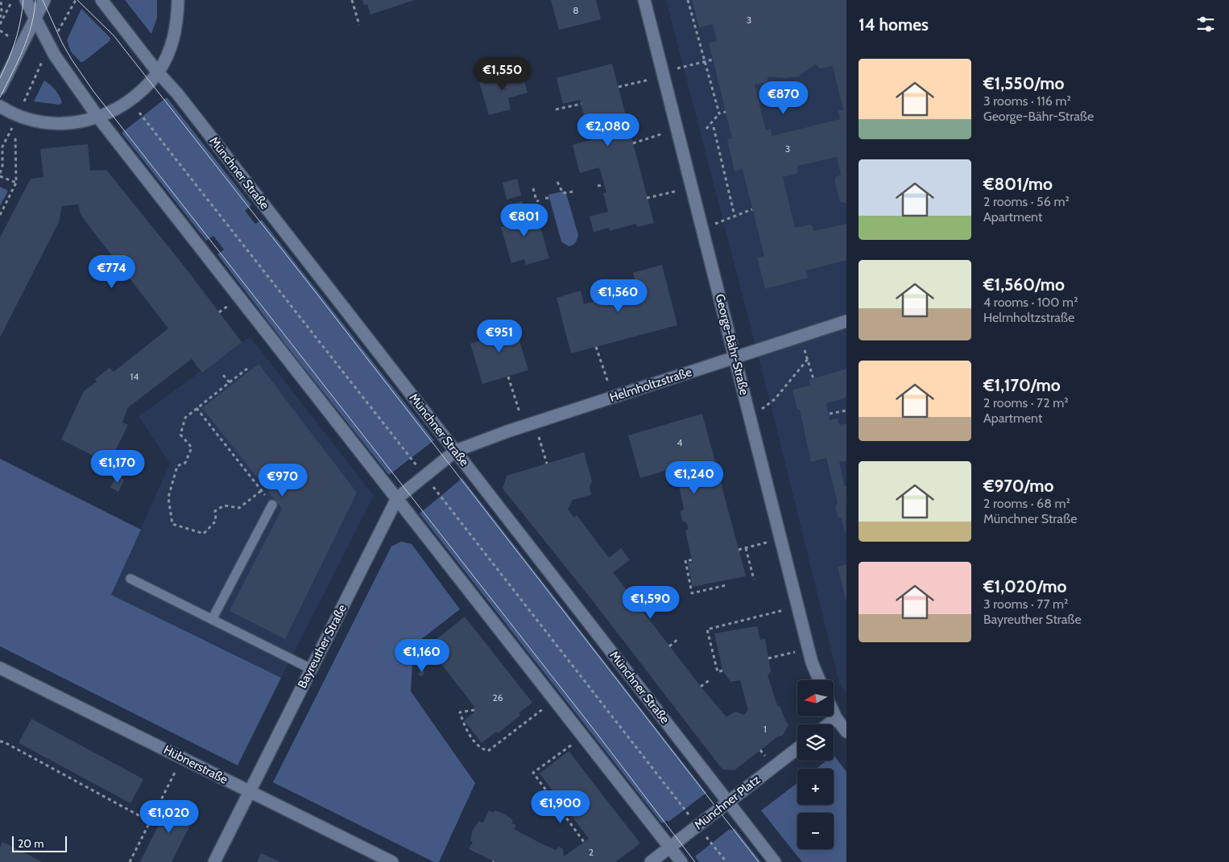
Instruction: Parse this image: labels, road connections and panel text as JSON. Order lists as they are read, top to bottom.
{
  "streets": {
    "street": [
      "Münchner Straße",
      "George-Bähr-Straße",
      "Helmholtzstraße",
      "Bayreuther Straße",
      "Hübnerstraße",
      "Münchner Platz"
    ]
  },
  "crossings": [
    ["Münchner Straße", "Helmholtzstraße"],
    ["Münchner Straße", "Bayreuther Straße"],
    ["Münchner Straße", "Münchner Platz"],
    ["George-Bähr-Straße", "Helmholtzstraße"],
    ["Helmholtzstraße", "Bayreuther Straße"],
    ["Bayreuther Straße", "Hübnerstraße"]
  ],
  "house_numbers": [
    "8",
    "3",
    "3",
    "14",
    "4",
    "26",
    "1",
    "2"
  ],
  "scale_bar": "20 m",
  "north": "left",
  "page": {
    "heading": "14 homes",
    "list": [
      {
        "name": "€1,550/mo",
        "note": "3 rooms · 116 m² · George-Bähr-Straße"
      },
      {
        "name": "€801/mo",
        "note": "2 rooms · 56 m² · Apartment"
      },
      {
        "name": "€1,560/mo",
        "note": "4 rooms · 100 m² · Helmholtzstraße"
      },
      {
        "name": "€1,170/mo",
        "note": "2 rooms · 72 m² · Apartment"
      },
      {
        "name": "€970/mo",
        "note": "2 rooms · 68 m² · Münchner Straße"
      },
      {
        "name": "€1,020/mo",
        "note": "3 rooms · 77 m² · Bayreuther Straße"
      }
    ],
    "price": [
      "€1,550",
      "€870",
      "€2,080",
      "€801",
      "€774",
      "€1,560",
      "€951",
      "€1,170",
      "€1,240",
      "€970",
      "€1,590",
      "€1,160",
      "€1,900",
      "€1,020"
    ],
    "map_buttons": ["+", "−"],
    "scale": "20 m"
  }
}
